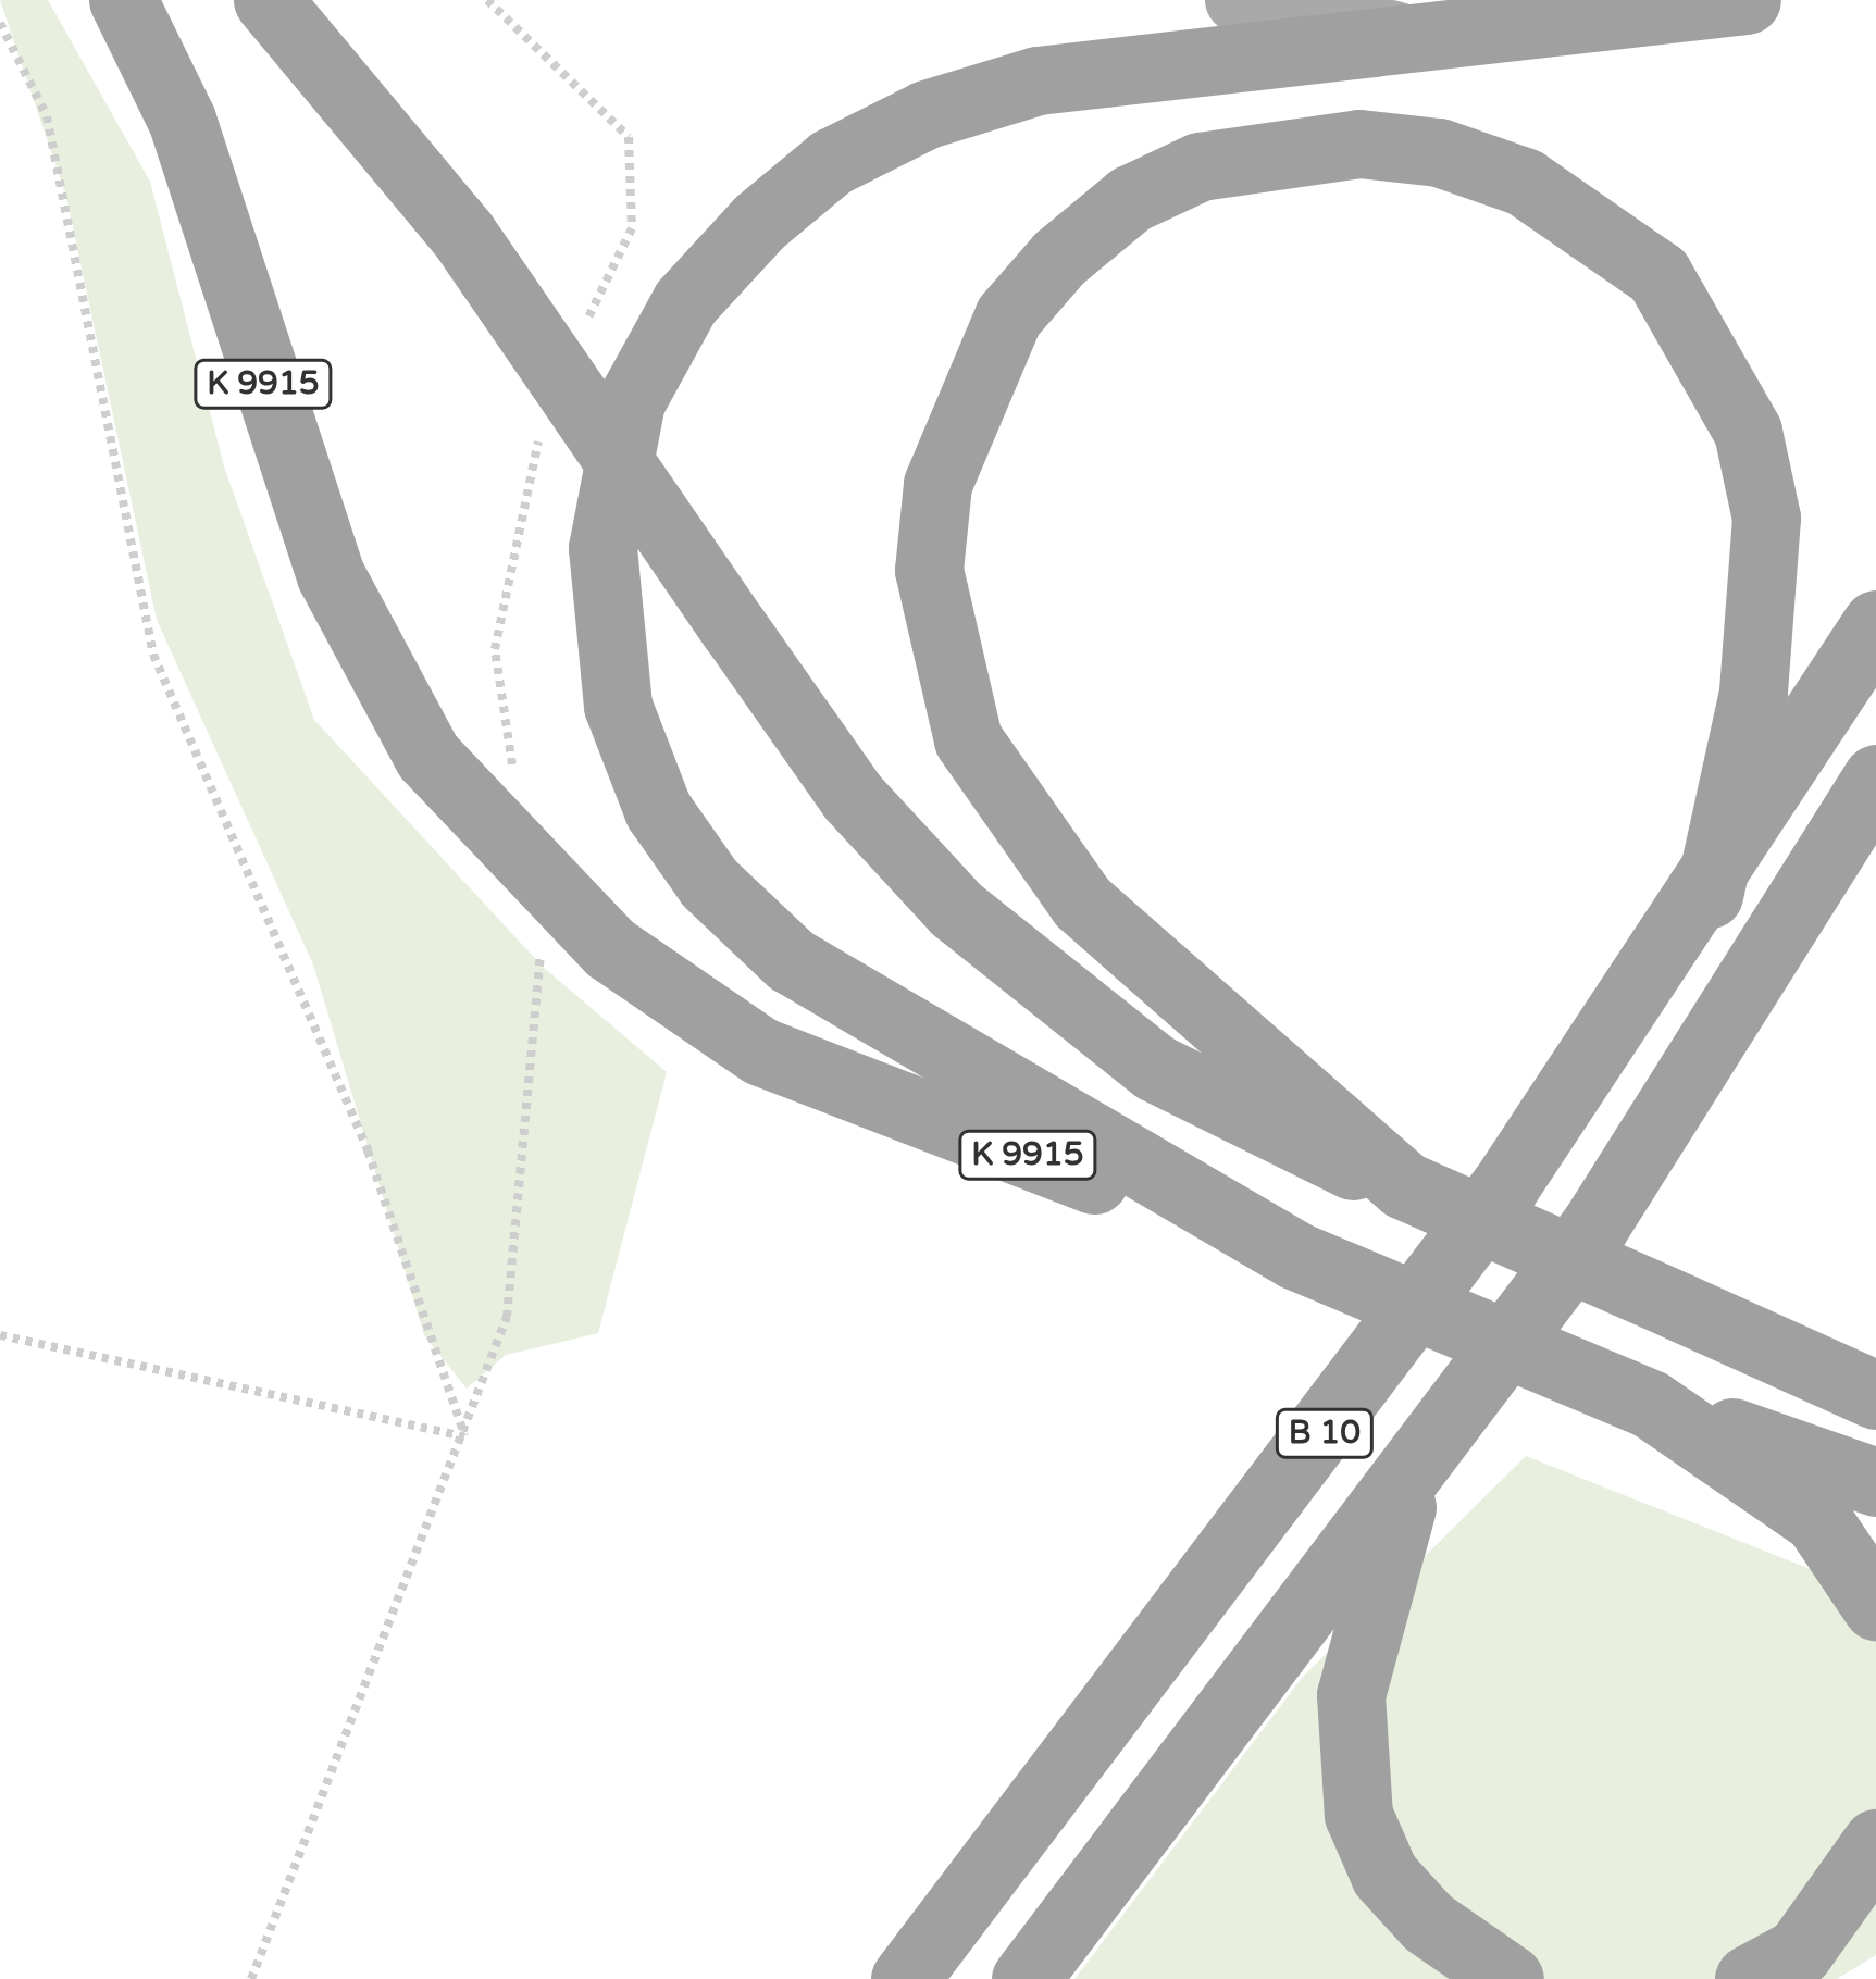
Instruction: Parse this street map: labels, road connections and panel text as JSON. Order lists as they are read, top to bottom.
{
  "streets": {
    "highway": ["K 9915", "B 10"]
  }
}
